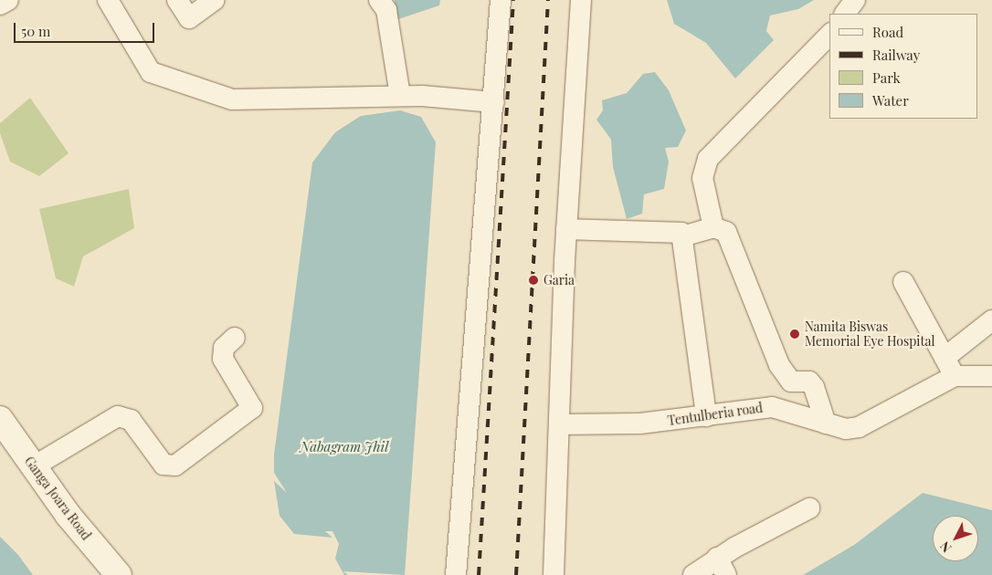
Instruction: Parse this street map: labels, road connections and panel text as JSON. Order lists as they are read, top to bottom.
{
  "streets": {
    "main road": ["Ganga Joara Road"],
    "street": ["Tentulberia road"]
  },
  "water": ["Nabagram Jhil"],
  "places": ["Garia", "Namita Biswas Memorial Eye Hospital"],
  "legend": [
    "Road",
    "Railway",
    "Park",
    "Water"
  ],
  "scale_bar": "50 m",
  "north": "bottom left"
}
